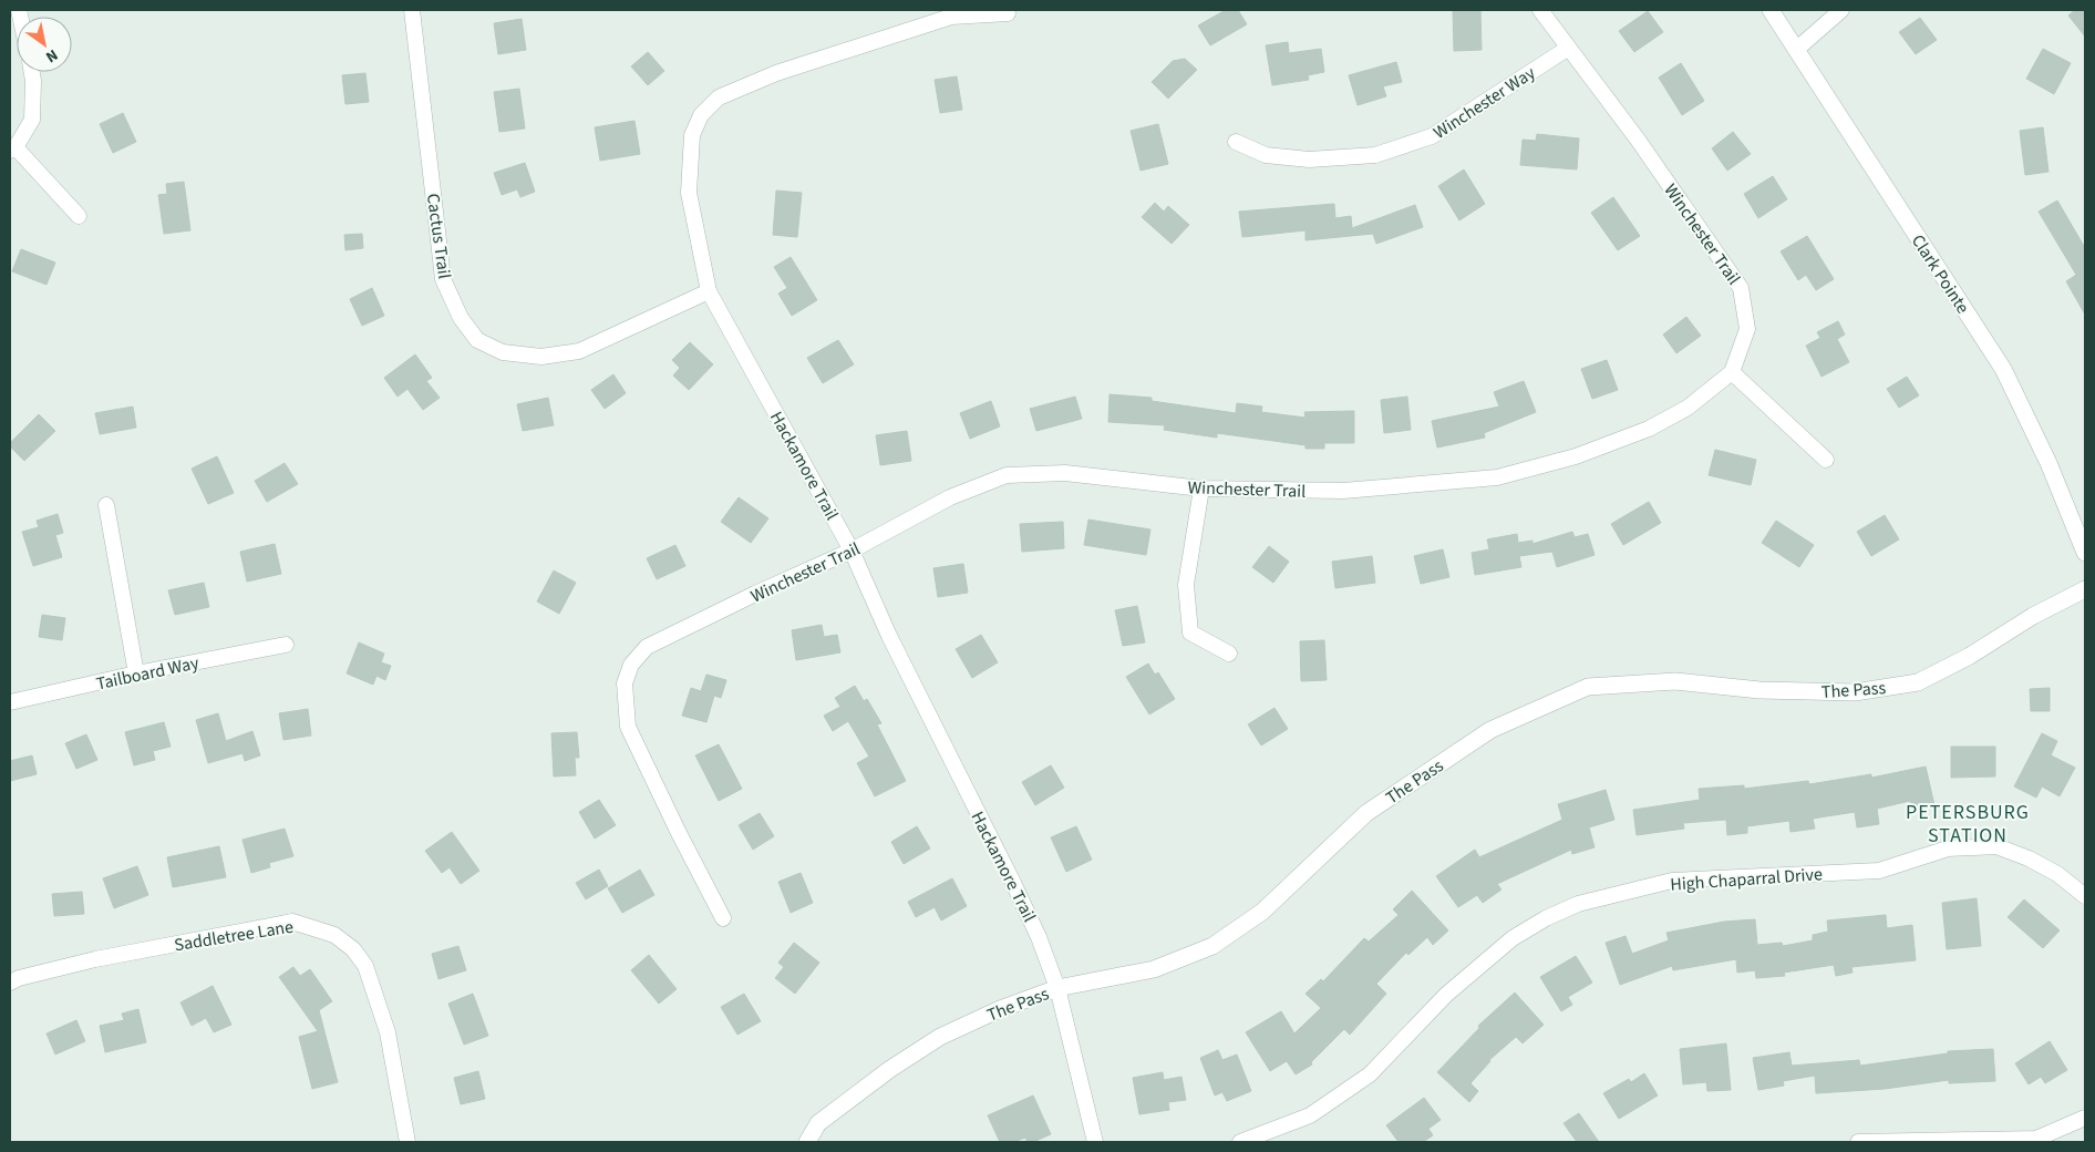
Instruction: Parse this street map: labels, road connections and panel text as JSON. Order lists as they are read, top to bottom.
{
  "streets": {
    "street": [
      "Winchester Way",
      "Winchester Trail",
      "Cactus Trail",
      "Clark Pointe",
      "Hackamore Trail",
      "Tailboard Way",
      "The Pass",
      "High Chaparral Drive",
      "Saddletree Lane"
    ]
  },
  "crossings": [
    ["Winchester Way", "Winchester Trail"],
    ["Winchester Trail", "Hackamore Trail"],
    ["Cactus Trail", "Hackamore Trail"],
    ["Hackamore Trail", "The Pass"]
  ],
  "districts": ["PETERSBURG STATION"],
  "north": "bottom right"
}
